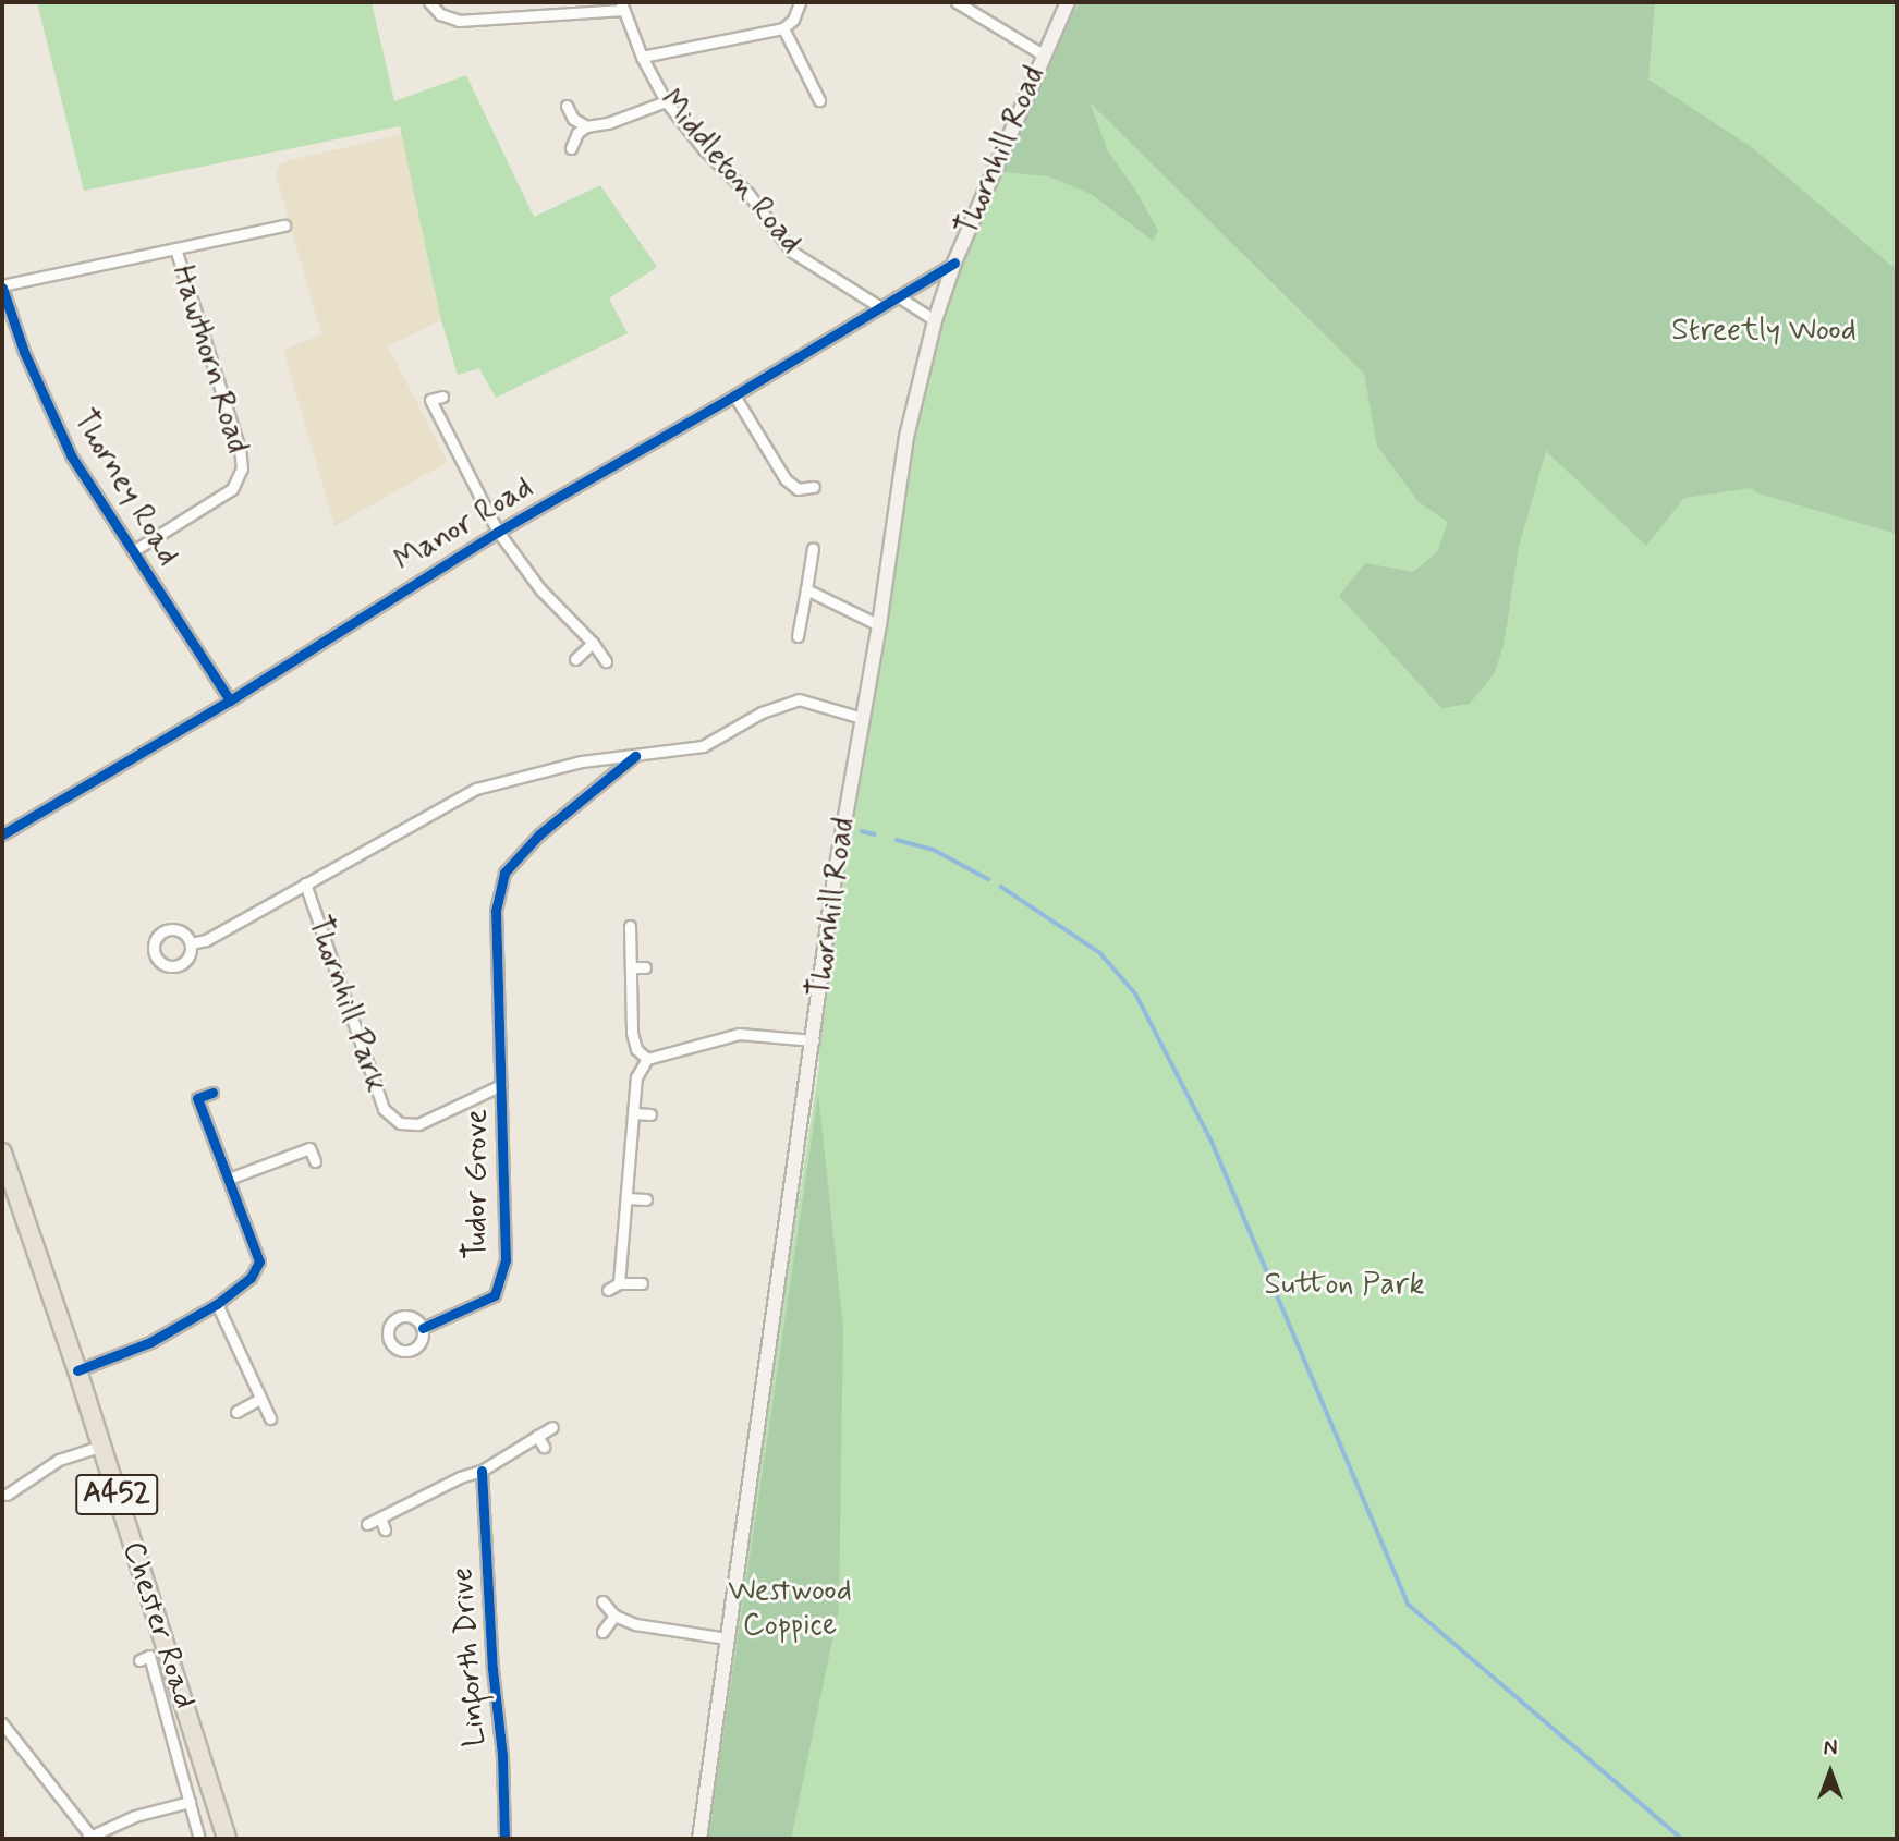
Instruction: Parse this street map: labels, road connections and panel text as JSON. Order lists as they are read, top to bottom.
{
  "streets": {
    "highway": ["A452", "Chester Road"],
    "main road": ["Thornhill Road"],
    "street": [
      "Middleton Road",
      "Hawthorn Road",
      "Thorney Road",
      "Manor Road",
      "Thornhill Park",
      "Tudor Grove",
      "Linforth Drive"
    ]
  },
  "crossings": [
    ["Thornhill Road", "Manor Road"],
    ["Thornhill Road", "Thornhill Park"],
    ["Middleton Road", "Manor Road"],
    ["Hawthorn Road", "Thorney Road"],
    ["Thorney Road", "Manor Road"],
    ["Thornhill Park", "Tudor Grove"]
  ],
  "parks": ["Streetly Wood", "Sutton Park", "Westwood Coppice"],
  "north": "top"
}
